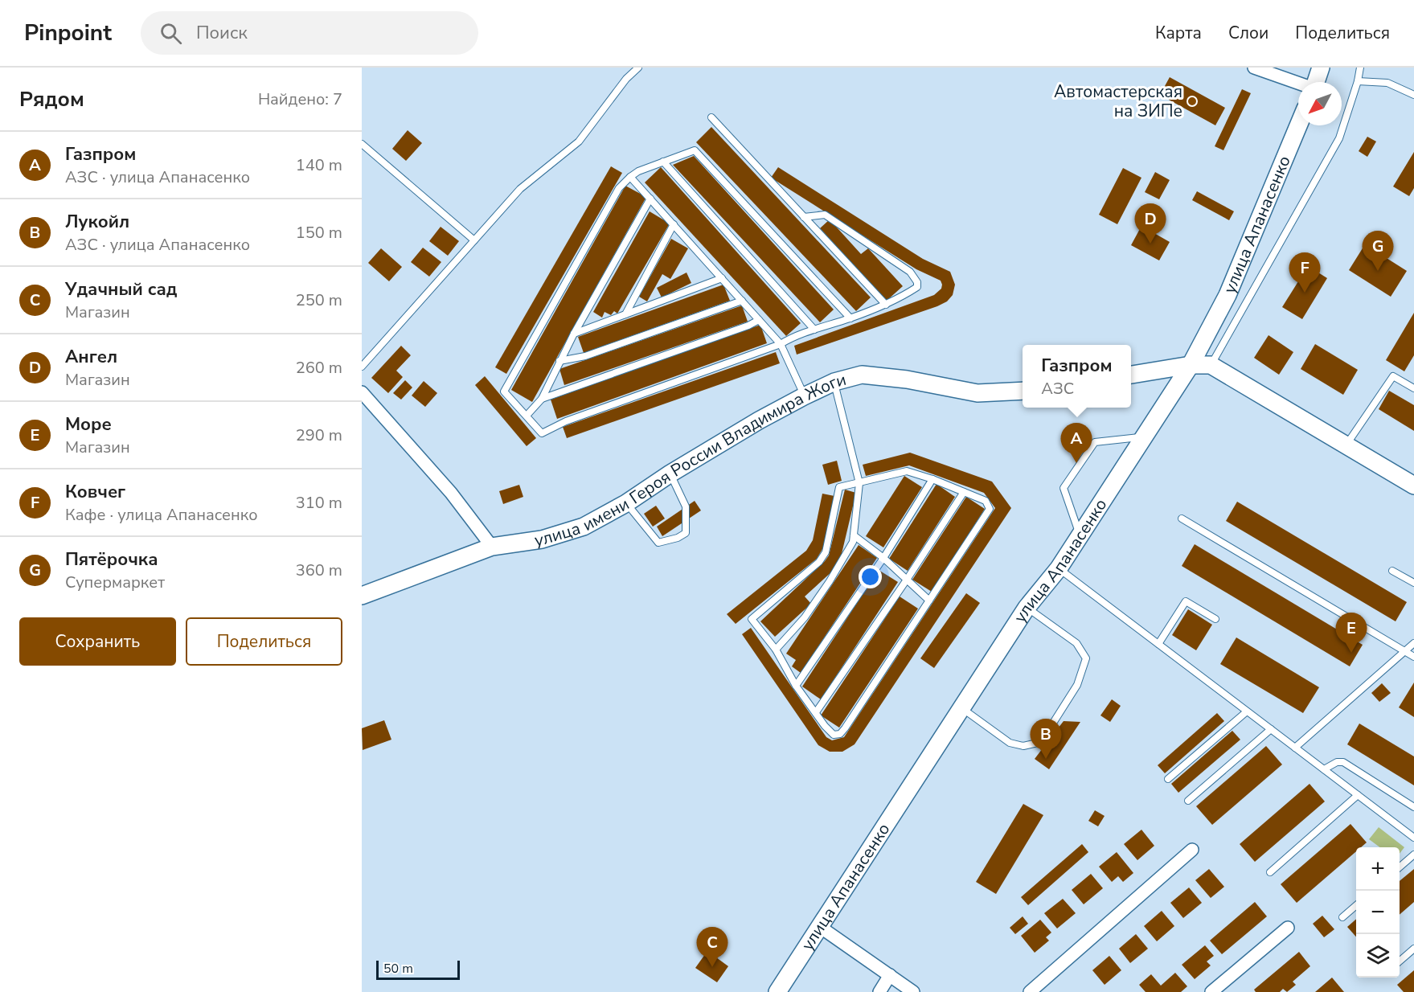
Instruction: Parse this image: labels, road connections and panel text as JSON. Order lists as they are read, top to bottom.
{
  "streets": {
    "main road": ["улица Апанасенко", "улица имени Героя России Владимира Жоги"]
  },
  "places": ["Автомастерская на ЗИПе"],
  "scale_bar": "50 m",
  "north": "bottom left",
  "page": {
    "header": "Pinpoint",
    "search": "Поиск",
    "nav": ["Карта", "Слои", "Поделиться"],
    "heading": ["Рядом", "Найдено: 7"],
    "list": [
      {
        "mark": "A",
        "name": "Газпром",
        "note": "АЗС · улица Апанасенко",
        "value": "140 m"
      },
      {
        "mark": "B",
        "name": "Лукойл",
        "note": "АЗС · улица Апанасенко",
        "value": "150 m"
      },
      {
        "mark": "C",
        "name": "Удачный сад",
        "note": "Магазин",
        "value": "250 m"
      },
      {
        "mark": "D",
        "name": "Ангел",
        "note": "Магазин",
        "value": "260 m"
      },
      {
        "mark": "E",
        "name": "Море",
        "note": "Магазин",
        "value": "290 m"
      },
      {
        "mark": "F",
        "name": "Ковчег",
        "note": "Кафе · улица Апанасенко",
        "value": "310 m"
      },
      {
        "mark": "G",
        "name": "Пятёрочка",
        "note": "Супермаркет",
        "value": "360 m"
      }
    ],
    "pins": [
      "D",
      "G",
      "F",
      "A",
      "E",
      "B",
      "C"
    ],
    "popup": ["Газпром", "АЗС"],
    "buttons": ["Сохранить", "Поделиться"],
    "map_buttons": ["+", "−"],
    "scale": "50 m"
  }
}
